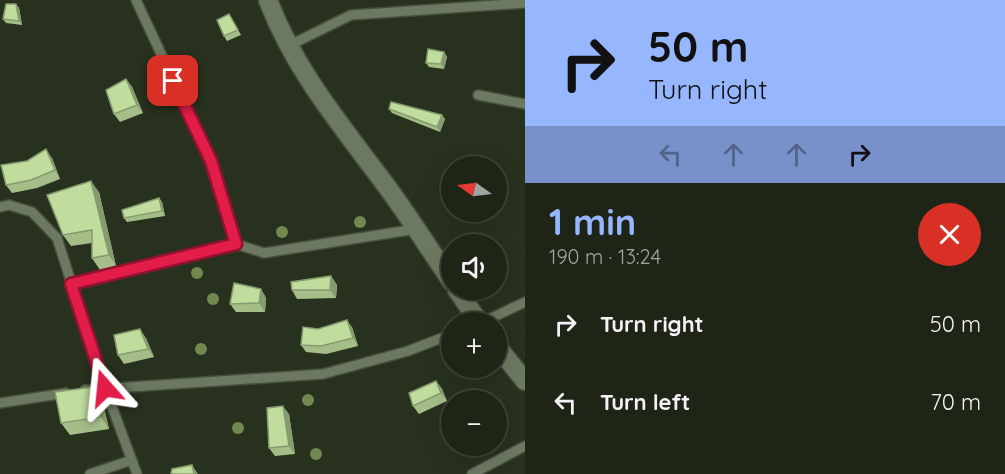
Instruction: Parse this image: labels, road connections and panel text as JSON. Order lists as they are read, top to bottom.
{
  "north": "left",
  "page": {
    "turn": ["50 m", "Turn right"],
    "map_buttons": ["+", "−"],
    "heading": ["1 min", "190 m · 13:24"],
    "list": [
      {
        "name": "Turn right",
        "value": "50 m"
      },
      {
        "name": "Turn left",
        "value": "70 m"
      }
    ]
  }
}
